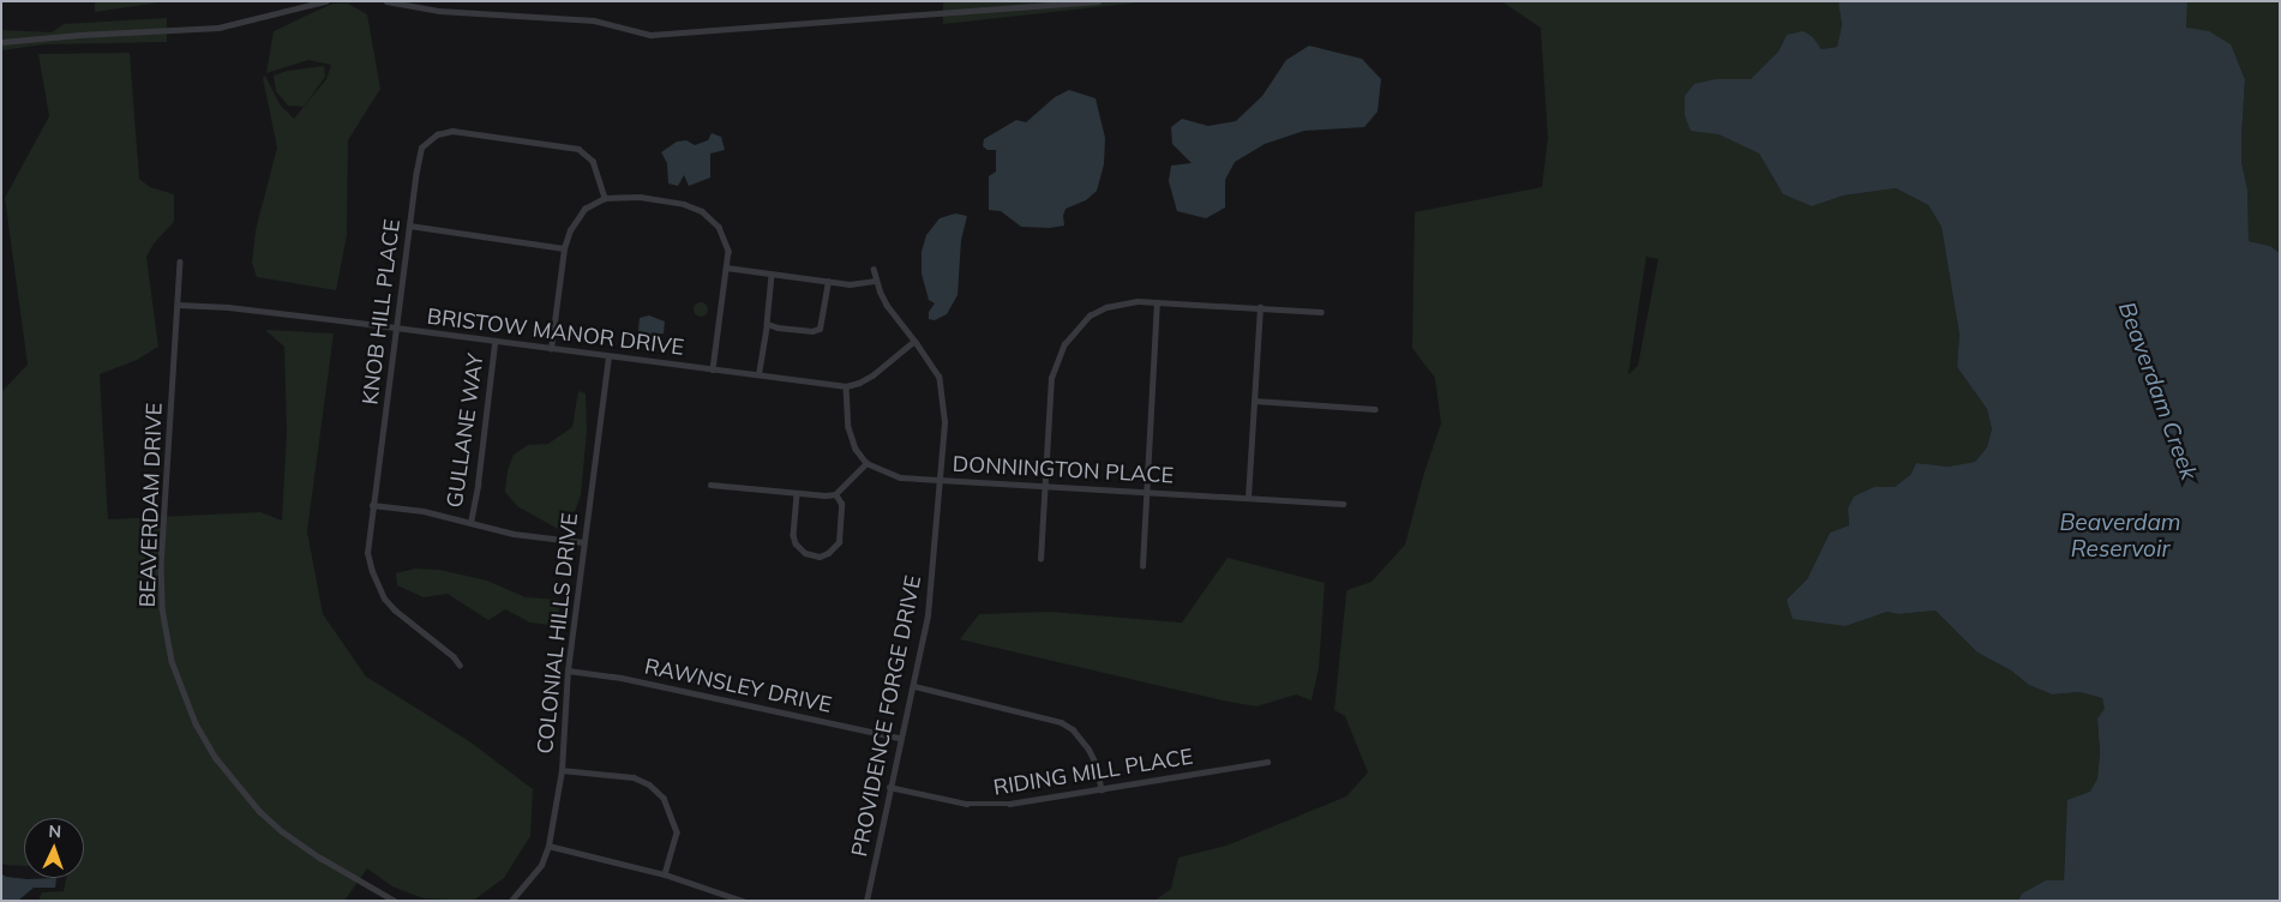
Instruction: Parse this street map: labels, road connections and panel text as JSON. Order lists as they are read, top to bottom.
{
  "streets": {
    "street": [
      "KNOB HILL PLACE",
      "BRISTOW MANOR DRIVE",
      "GULLANE WAY",
      "DONNINGTON PLACE",
      "BEAVERDAM DRIVE",
      "COLONIAL HILLS DRIVE",
      "RAWNSLEY DRIVE",
      "PROVIDENCE FORGE DRIVE",
      "RIDING MILL PLACE"
    ]
  },
  "crossings": [
    ["KNOB HILL PLACE", "BRISTOW MANOR DRIVE"],
    ["KNOB HILL PLACE", "COLONIAL HILLS DRIVE"],
    ["BRISTOW MANOR DRIVE", "GULLANE WAY"],
    ["BRISTOW MANOR DRIVE", "BEAVERDAM DRIVE"],
    ["BRISTOW MANOR DRIVE", "COLONIAL HILLS DRIVE"],
    ["DONNINGTON PLACE", "PROVIDENCE FORGE DRIVE"],
    ["COLONIAL HILLS DRIVE", "RAWNSLEY DRIVE"],
    ["RAWNSLEY DRIVE", "PROVIDENCE FORGE DRIVE"],
    ["PROVIDENCE FORGE DRIVE", "RIDING MILL PLACE"]
  ],
  "water": ["Beaverdam Creek", "Beaverdam Reservoir"],
  "north": "top"
}
